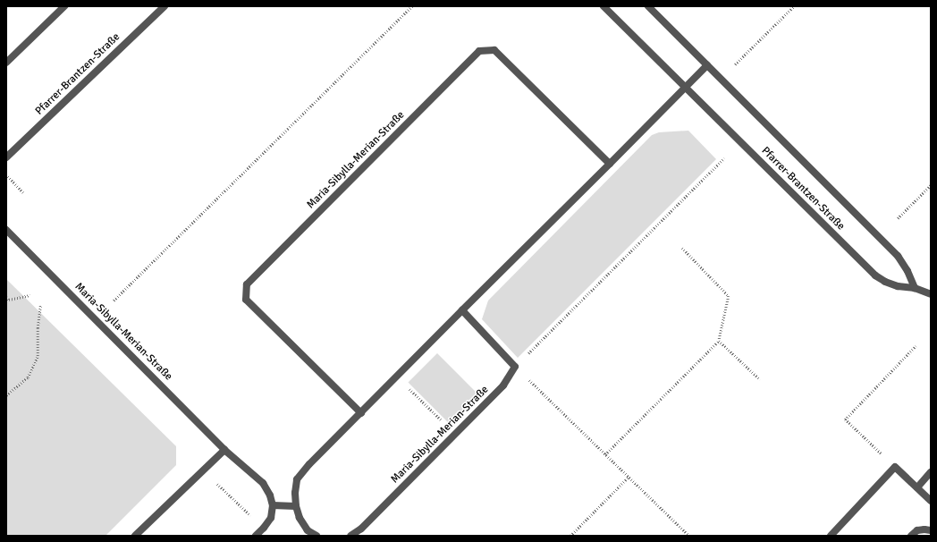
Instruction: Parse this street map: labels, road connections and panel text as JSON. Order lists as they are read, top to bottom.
{
  "streets": {
    "street": ["Pfarrer-Brantzen-Straße", "Maria-Sibylla-Merian-Straße"]
  }
}
